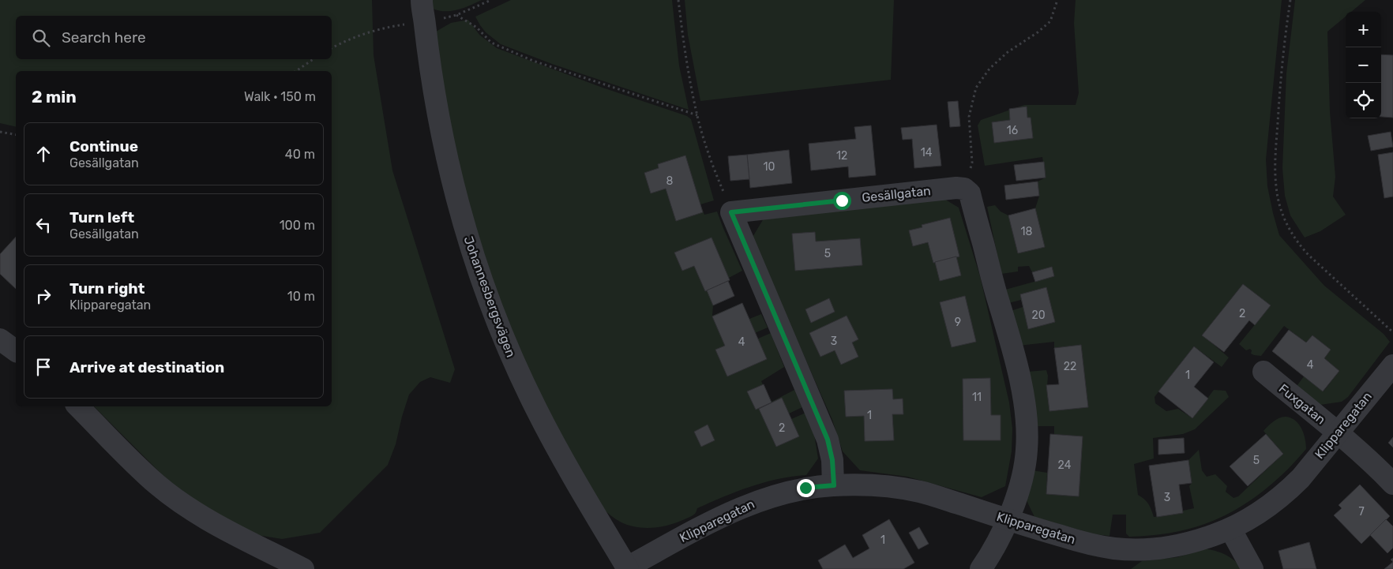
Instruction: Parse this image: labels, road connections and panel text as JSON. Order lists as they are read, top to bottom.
{
  "streets": {
    "street": [
      "Gesällgatan",
      "Johannesbergsvägen",
      "Fuxgatan",
      "Klipparegatan"
    ]
  },
  "crossings": [
    ["Johannesbergsvägen", "Klipparegatan"],
    ["Fuxgatan", "Klipparegatan"]
  ],
  "house_numbers": [
    "16",
    "14",
    "12",
    "10",
    "8",
    "18",
    "5",
    "2",
    "20",
    "9",
    "3",
    "4",
    "4",
    "22",
    "1",
    "11",
    "1",
    "2",
    "5",
    "24",
    "3",
    "7",
    "1"
  ],
  "page": {
    "map_buttons": ["+", "−"],
    "search": "Search here",
    "heading": ["2 min", "Walk · 150 m"],
    "list": [
      ["Continue", "Gesällgatan", "40 m"],
      ["Turn left", "Gesällgatan", "100 m"],
      ["Turn right", "Klipparegatan", "10 m"],
      "Arrive at destination"
    ]
  }
}
